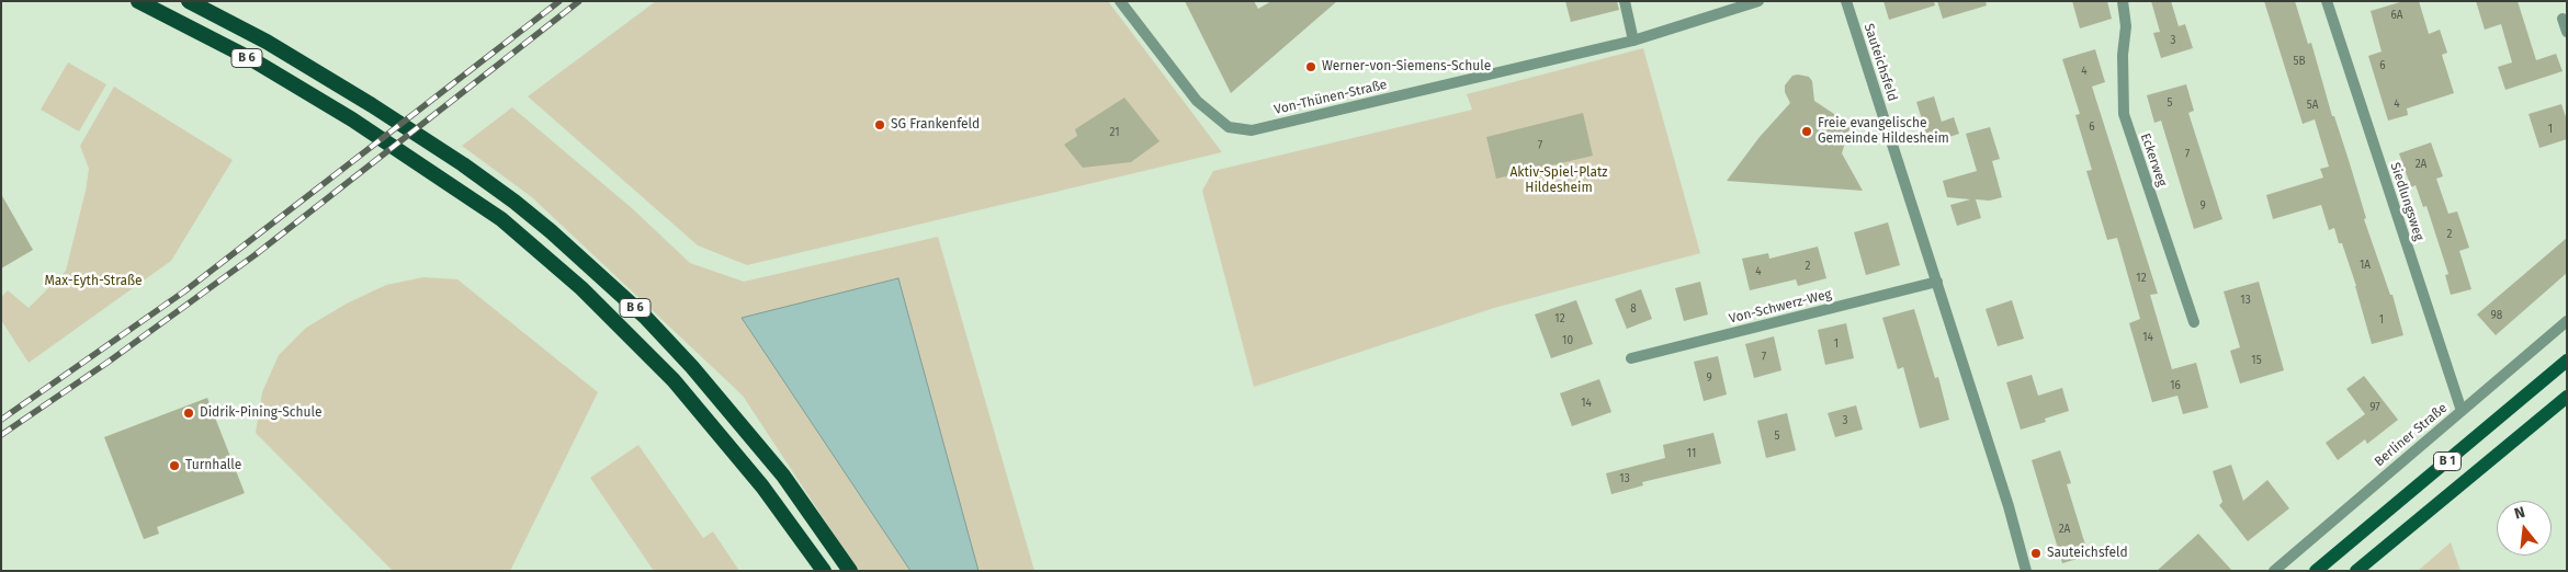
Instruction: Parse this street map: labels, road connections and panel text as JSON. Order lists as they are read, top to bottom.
{
  "streets": {
    "highway": ["B 6"],
    "main road": ["B 1"],
    "street": [
      "Sauteichsfeld",
      "Von-Thünen-Straße",
      "Eckerweg",
      "Siedlungsweg",
      "Von-Schwerz-Weg",
      "Berliner Straße"
    ]
  },
  "crossings": [
    ["Sauteichsfeld", "Von-Schwerz-Weg"],
    ["Siedlungsweg", "Berliner Straße"]
  ],
  "parks": ["Aktiv-Spiel-Platz Hildesheim", "Max-Eyth-Straße"],
  "places": [
    "Werner-von-Siemens-Schule",
    "SG Frankenfeld",
    "Freie evangelische Gemeinde Hildesheim",
    "Didrik-Pining-Schule",
    "Turnhalle",
    "Sauteichsfeld"
  ],
  "house_numbers": [
    "6A",
    "3",
    "5B",
    "6",
    "4",
    "5",
    "4",
    "5A",
    "6",
    "1",
    "21",
    "7",
    "7",
    "2A",
    "9",
    "2",
    "1A",
    "2",
    "4",
    "12",
    "13",
    "8",
    "98",
    "12",
    "1",
    "14",
    "10",
    "1",
    "7",
    "15",
    "9",
    "16",
    "14",
    "97",
    "3",
    "5",
    "11",
    "13",
    "2A"
  ],
  "north": "top"
}
